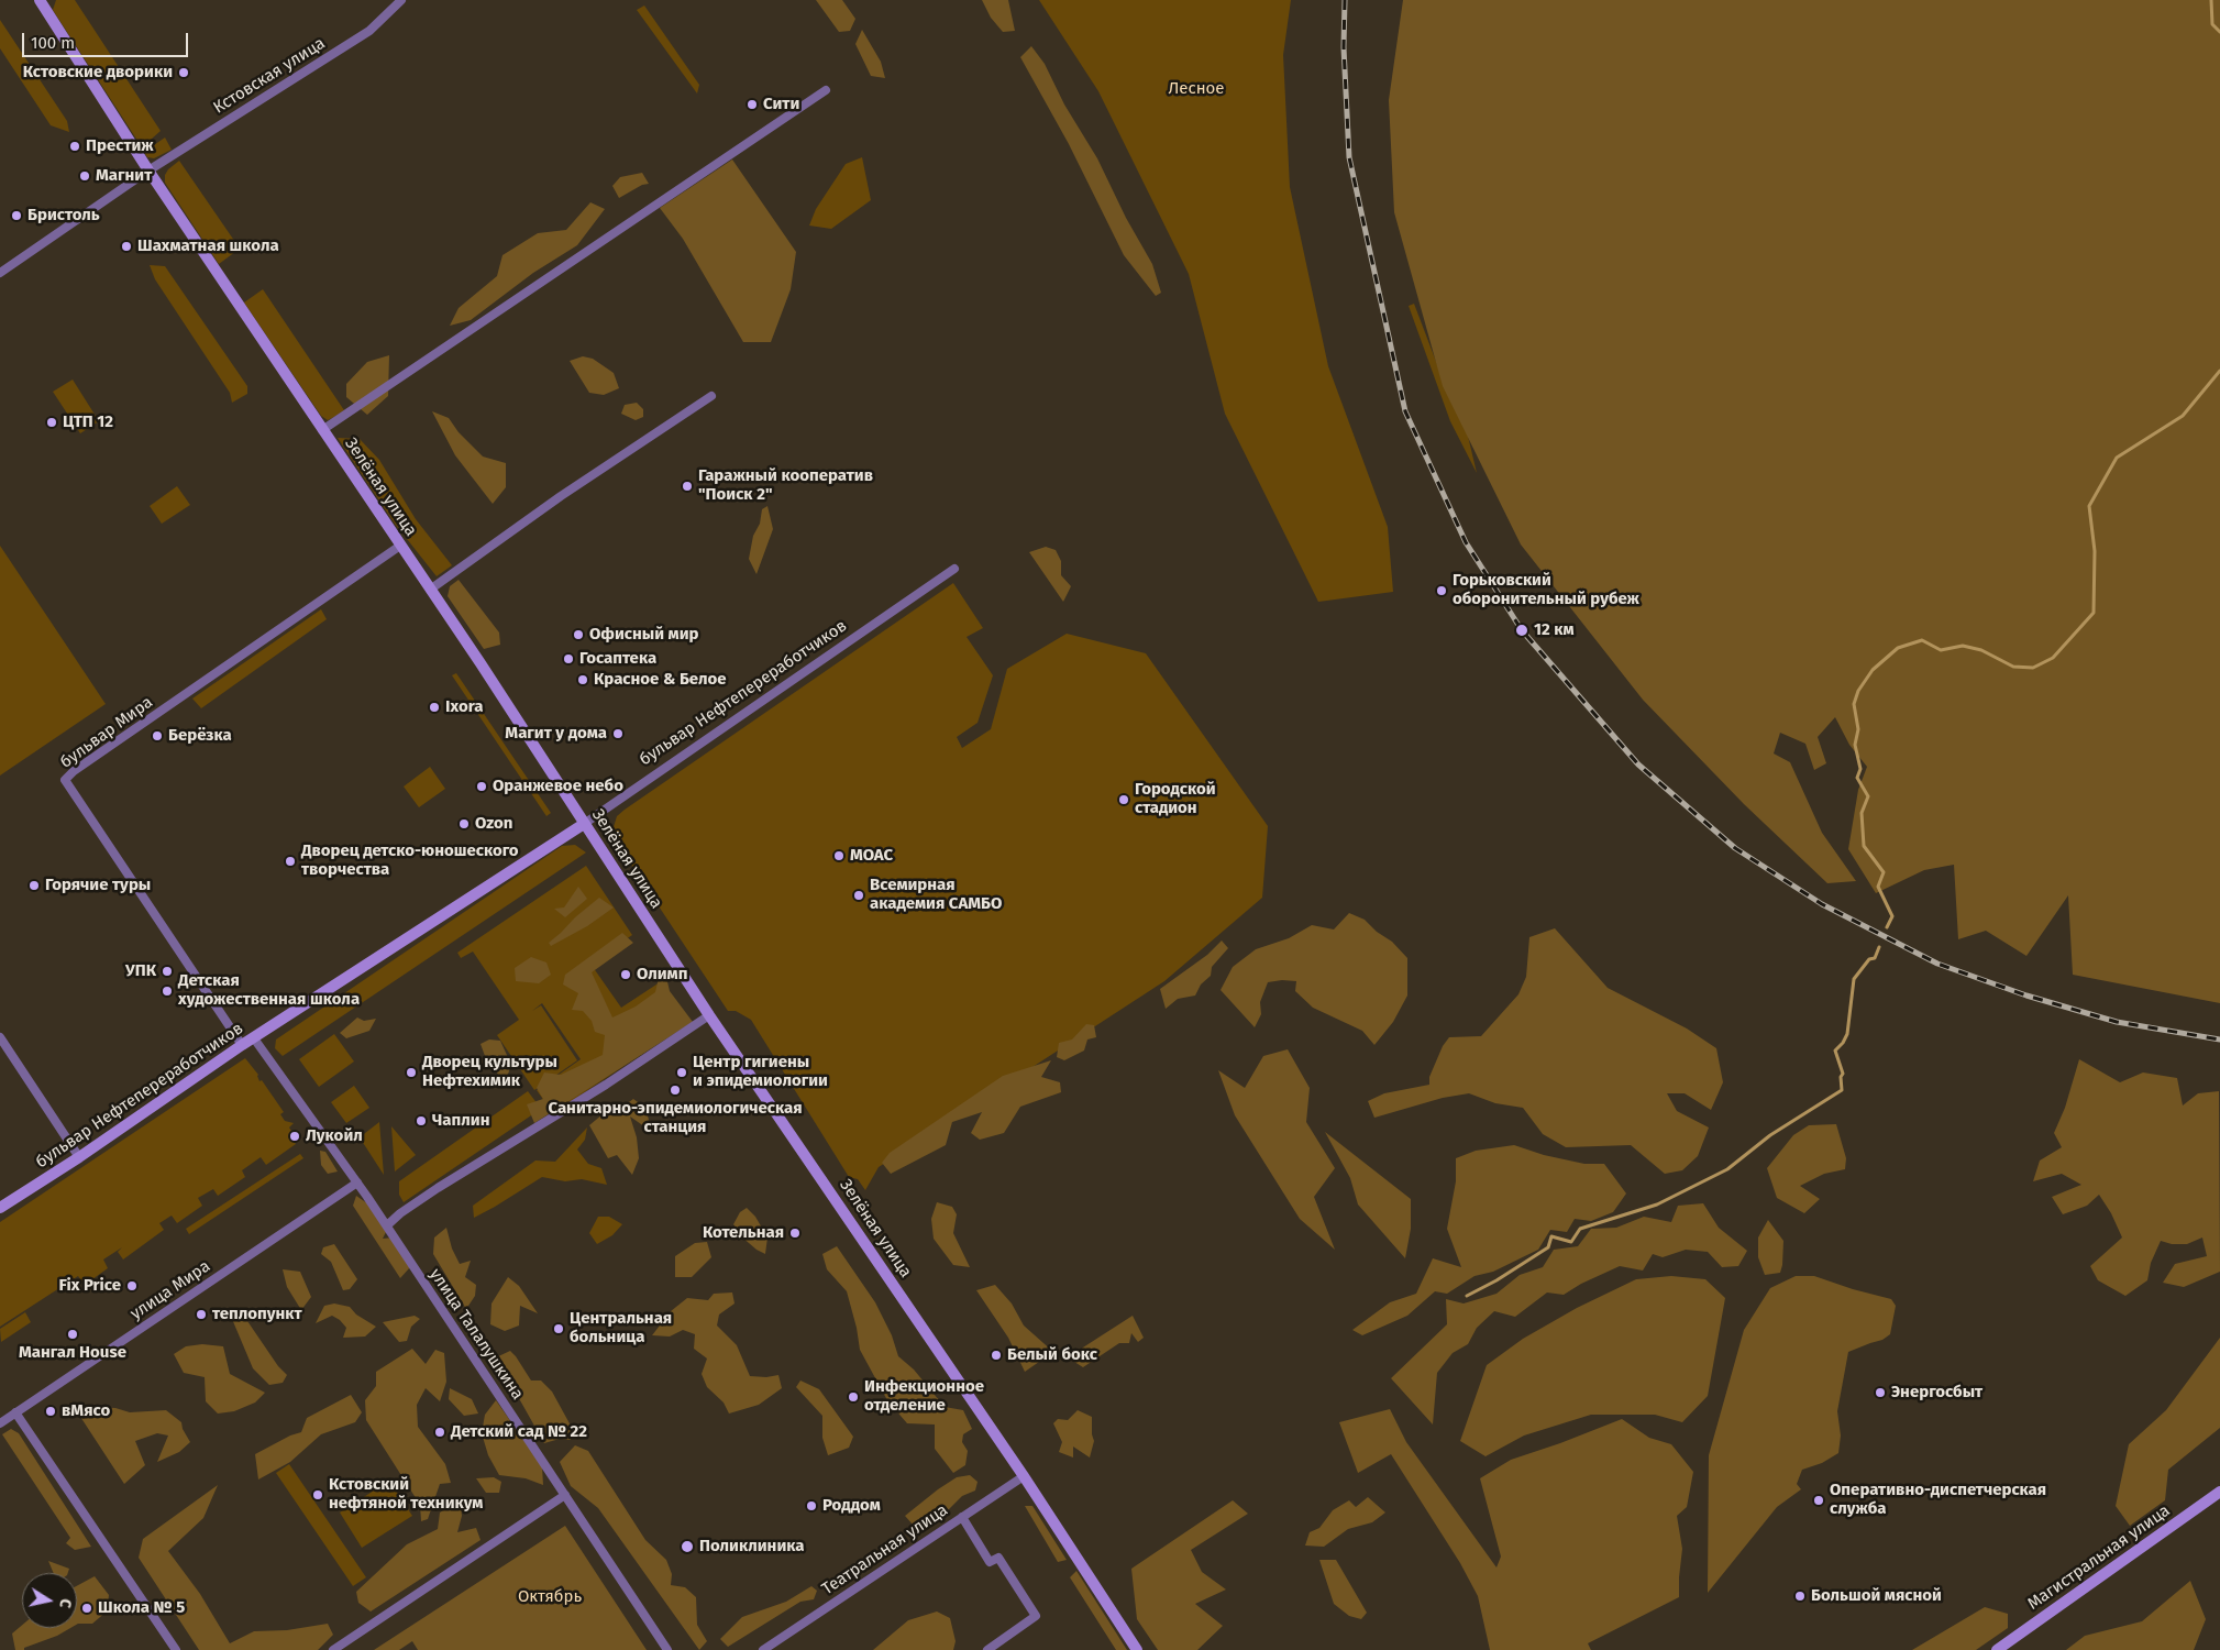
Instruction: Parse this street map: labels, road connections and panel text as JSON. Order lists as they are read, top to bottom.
{
  "streets": {
    "main road": ["Зелёная улица", "бульвар Нефтепереработчиков", "Магистральная улица"],
    "street": [
      "Кстовская улица",
      "бульвар Мира",
      "улица Мира",
      "улица Талалушкина",
      "Театральная улица"
    ]
  },
  "crossings": [
    ["Кстовская улица", "Зелёная улица"],
    ["Зелёная улица", "бульвар Нефтепереработчиков"],
    ["Зелёная улица", "бульвар Мира"],
    ["Зелёная улица", "Театральная улица"],
    ["бульвар Нефтепереработчиков", "бульвар Мира"],
    ["бульвар Нефтепереработчиков", "улица Талалушкина"],
    ["улица Мира", "улица Талалушкина"]
  ],
  "parks": ["Лесное", "Октябрь"],
  "places": [
    "Кстовские дворики",
    "Сити",
    "Престиж",
    "Магнит",
    "Бристоль",
    "Шахматная школа",
    "ЦТП 12",
    "Гаражный кооператив \"Поиск 2\"",
    "Горьковский оборонительный рубеж",
    "12 км",
    "Офисный мир",
    "Госаптека",
    "Красное & Белое",
    "Ixora",
    "Магит у дома",
    "Берёзка",
    "Оранжевое небо",
    "Городской стадион",
    "Ozon",
    "МОАС",
    "Дворец детско-юношеского творчества",
    "Горячие туры",
    "Всемирная академия САМБО",
    "УПК",
    "Олимп",
    "Детская художественная школа",
    "Дворец культуры Нефтехимик",
    "Центр гигиены и эпидемиологии",
    "Санитарно-эпидемиологическая станция",
    "Чаплин",
    "Лукойл",
    "Котельная",
    "Fix Price",
    "теплопункт",
    "Центральная больница",
    "Мангал House",
    "Белый бокс",
    "Энергосбыт",
    "Инфекционное отделение",
    "вМясо",
    "Детский сад № 22",
    "Кстовский нефтяной техникум",
    "Оперативно-диспетчерская служба",
    "Роддом",
    "Поликлиника",
    "Большой мясной",
    "Школа № 5"
  ],
  "scale_bar": "100 m",
  "north": "right"
}
